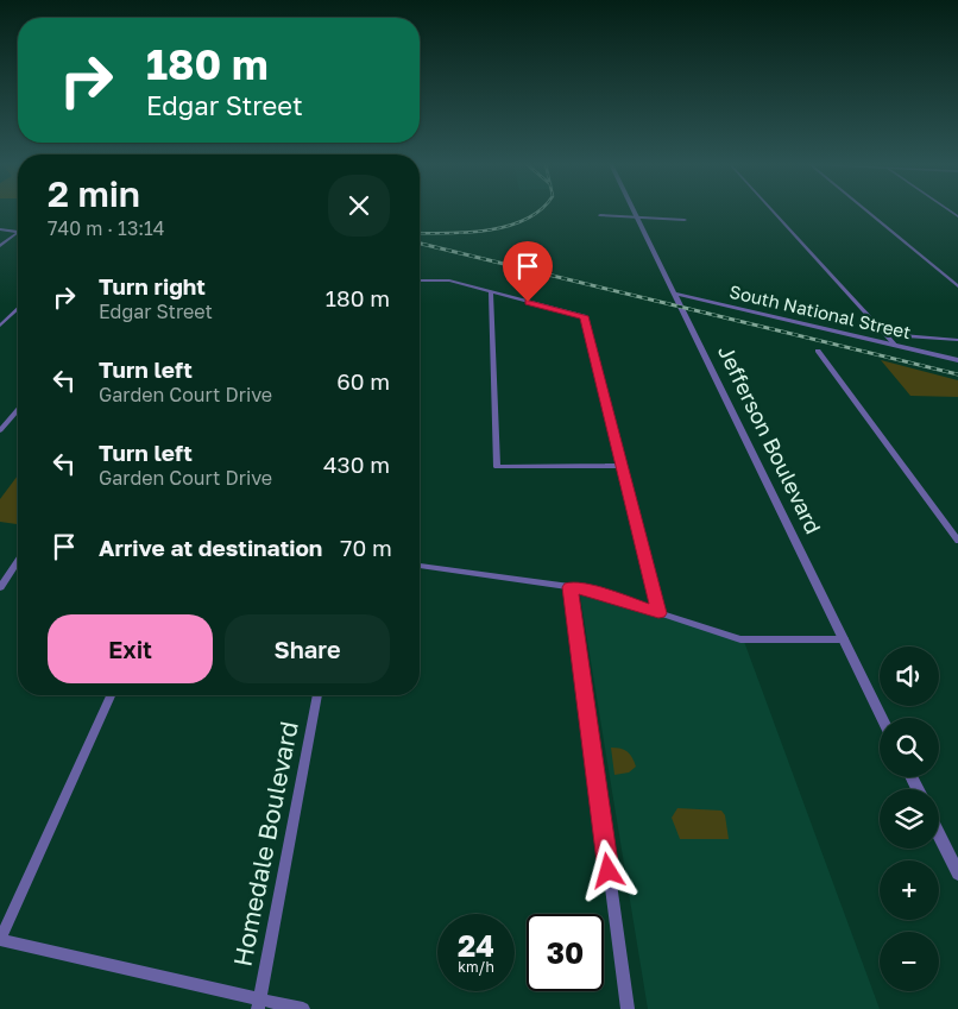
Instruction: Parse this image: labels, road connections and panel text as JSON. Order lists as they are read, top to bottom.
{
  "streets": {
    "street": ["South National Street", "Jefferson Boulevard", "Homedale Boulevard"]
  },
  "crossings": [
    ["South National Street", "Jefferson Boulevard"]
  ],
  "page": {
    "turn": ["180 m", "Edgar Street"],
    "heading": ["2 min", "740 m · 13:14"],
    "list": [
      {
        "name": "Turn right",
        "note": "Edgar Street",
        "value": "180 m"
      },
      {
        "name": "Turn left",
        "note": "Garden Court Drive",
        "value": "60 m"
      },
      {
        "name": "Turn left",
        "note": "Garden Court Drive",
        "value": "430 m"
      },
      {
        "name": "Arrive at destination",
        "value": "70 m"
      }
    ],
    "buttons": ["Exit", "Share"],
    "map_buttons": ["+", "−"],
    "speed": "24 km/h",
    "limit": "30"
  }
}
